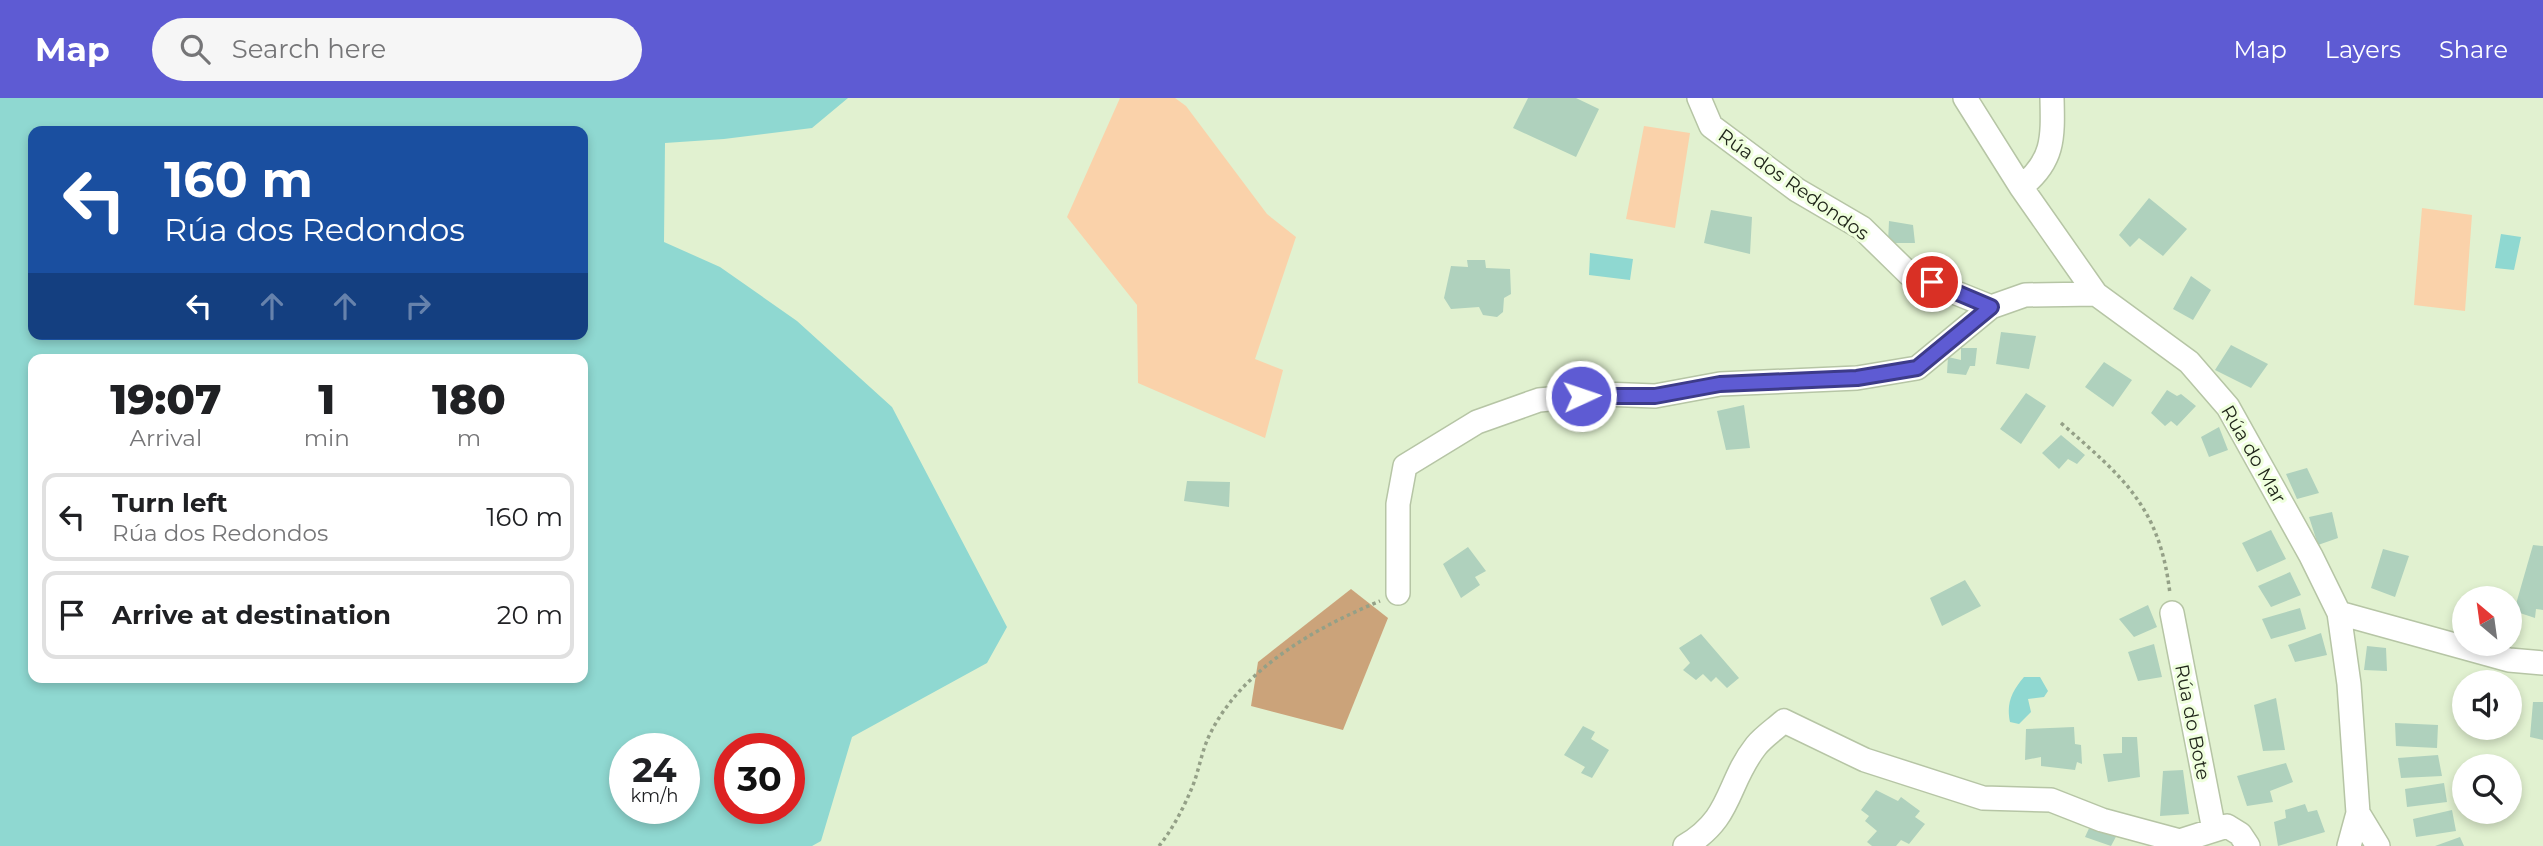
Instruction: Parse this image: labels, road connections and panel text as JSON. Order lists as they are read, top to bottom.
{
  "streets": {
    "street": ["Rúa dos Redondos", "Rúa do Mar", "Rúa do Bote"]
  },
  "north": "top left",
  "page": {
    "header": "Map",
    "search": "Search here",
    "nav": ["Map", "Layers", "Share"],
    "turn": ["160 m", "Rúa dos Redondos"],
    "eta": [
      "19:07",
      "Arrival",
      "1",
      "min",
      "180",
      "m"
    ],
    "list": [
      {
        "name": "Turn left",
        "note": "Rúa dos Redondos",
        "value": "160 m"
      },
      {
        "name": "Arrive at destination",
        "value": "20 m"
      }
    ],
    "speed": "24 km/h",
    "limit": "30"
  }
}
